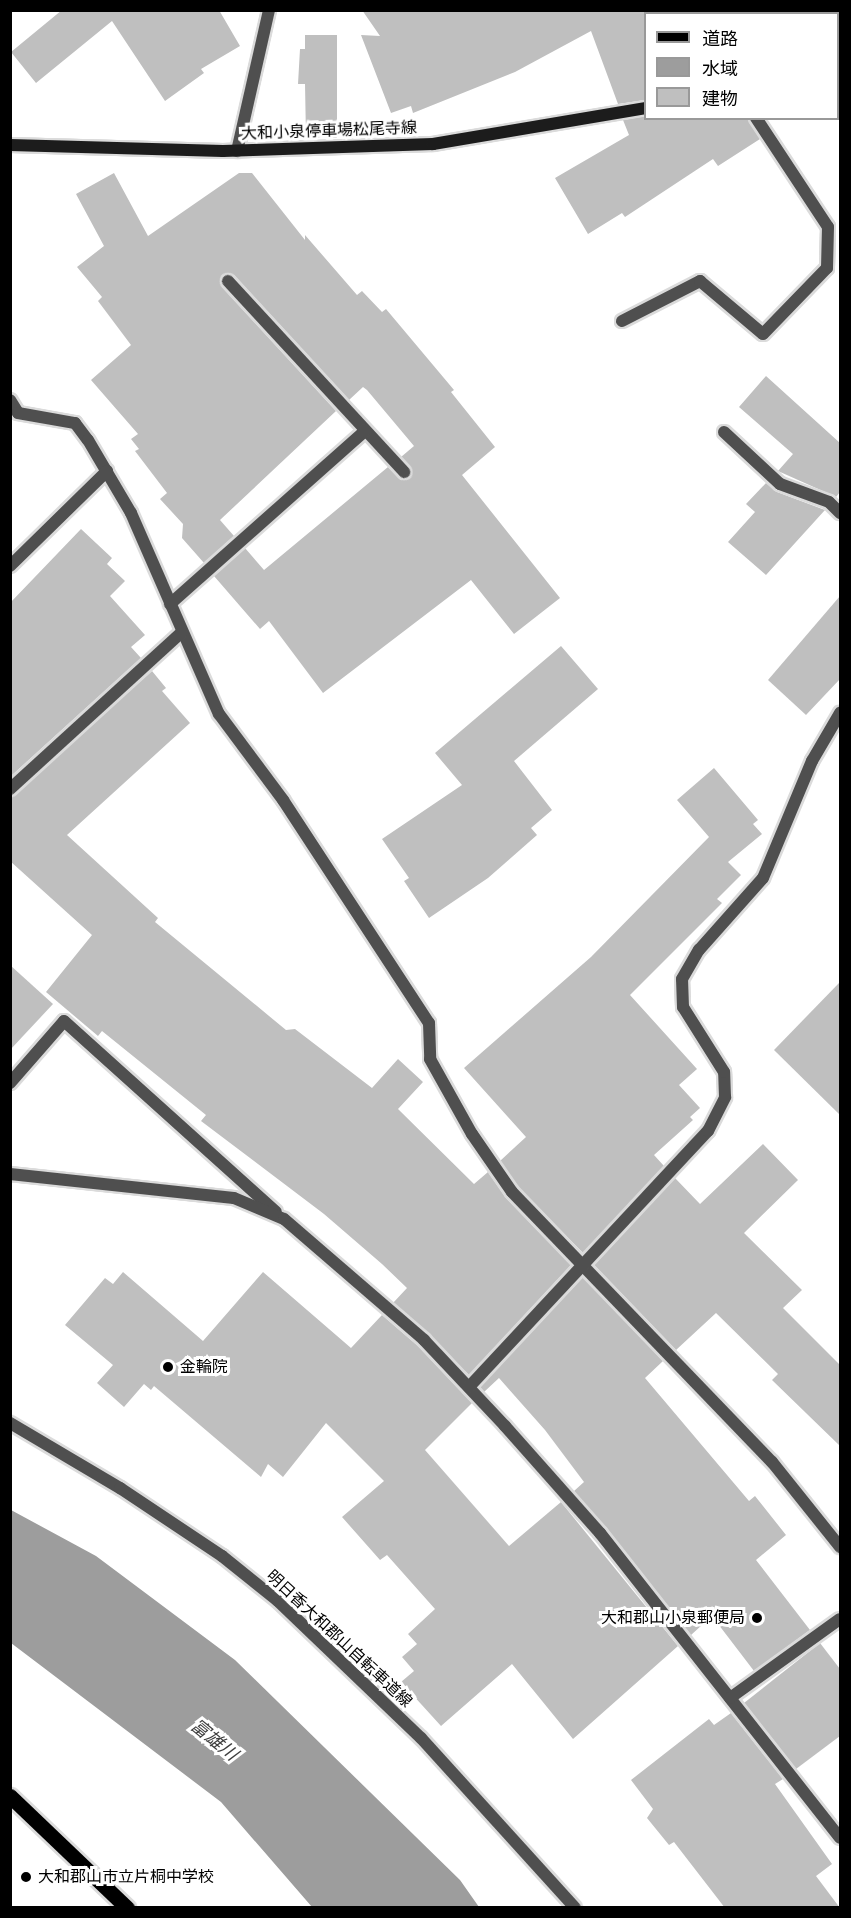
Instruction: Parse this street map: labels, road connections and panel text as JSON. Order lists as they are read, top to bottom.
{
  "streets": {
    "main road": ["大和小泉停車場松尾寺線"],
    "street": ["明日香大和郡山自転車道線"]
  },
  "water": ["富雄川"],
  "places": ["金輪院", "大和郡山小泉郵便局", "大和郡山市立片桐中学校"],
  "legend": ["道路", "水域", "建物"]
}
